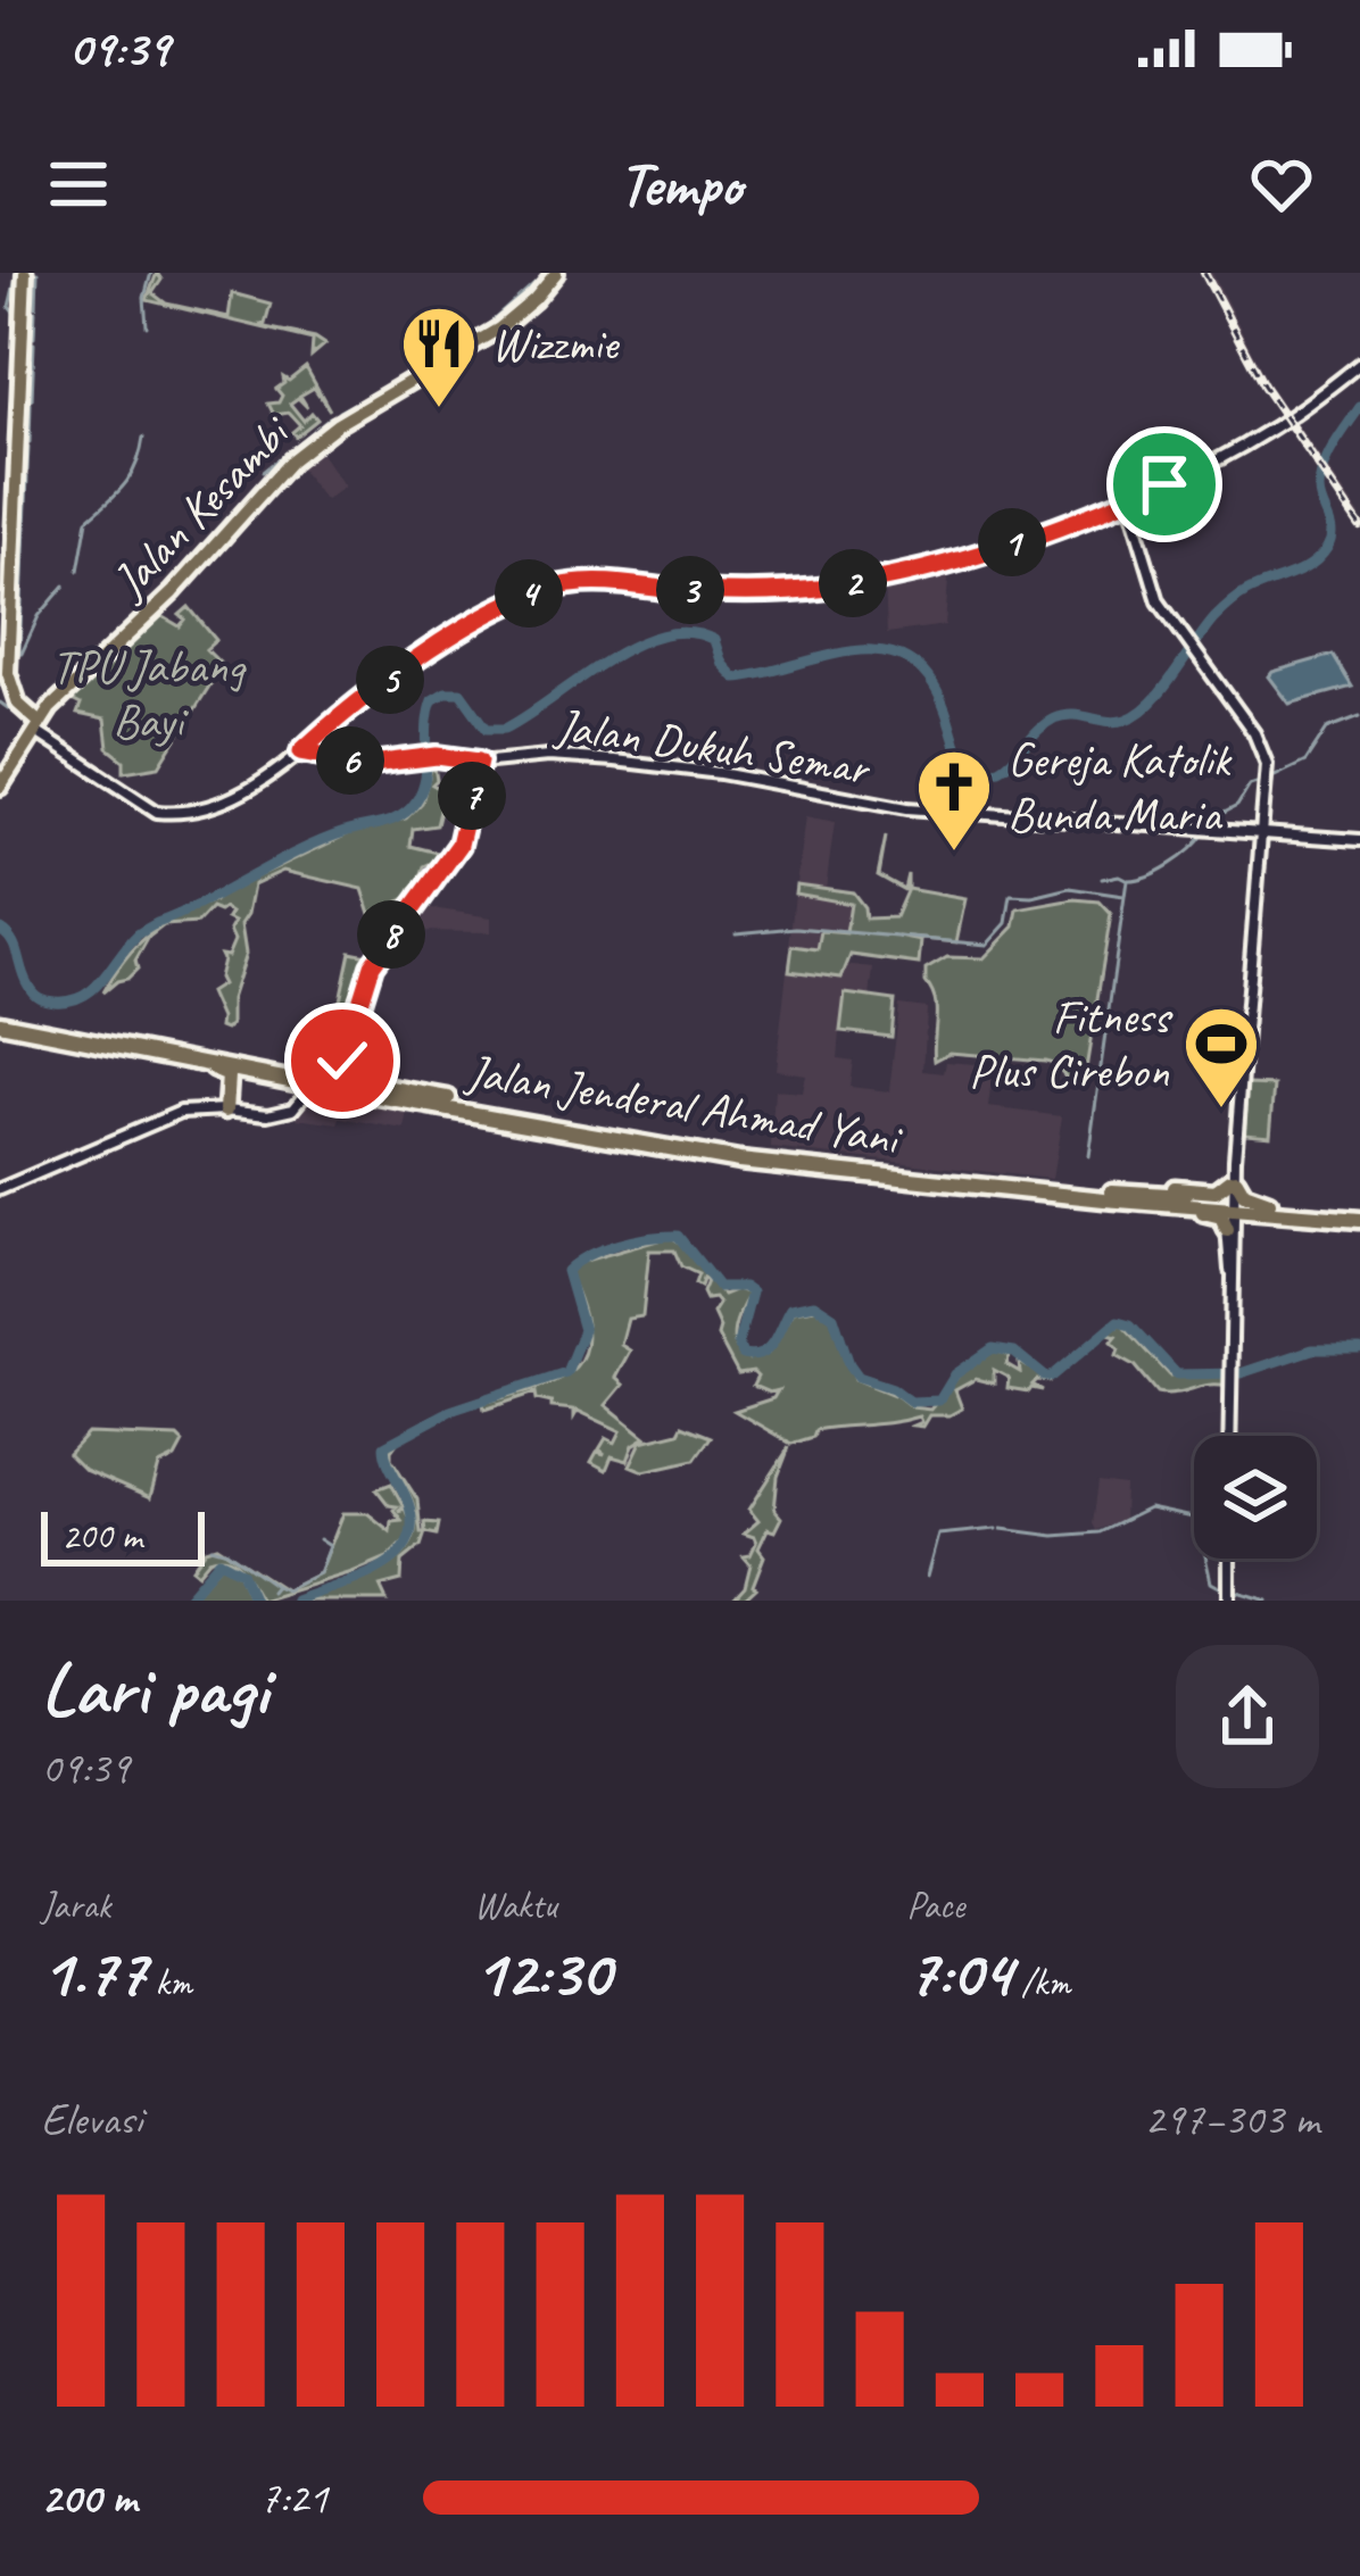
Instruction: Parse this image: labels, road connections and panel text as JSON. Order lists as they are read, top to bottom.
{
  "streets": {
    "highway": ["Jalan Jenderal Ahmad Yani"],
    "main road": ["Jalan Kesambi"],
    "street": ["Jalan Dukuh Semar"]
  },
  "parks": ["TPU Jabang Bayi"],
  "places": {
    "restaurant": ["Wizzmie"],
    "church": ["Gereja Katolik Bunda Maria"],
    "sports": ["Fitness Plus Cirebon"]
  },
  "scale_bar": "200 m",
  "page": {
    "status": "09:39",
    "header": "Tempo",
    "pins": [
      "1",
      "2",
      "3",
      "4",
      "5",
      "6",
      "7",
      "8"
    ],
    "scale": "200 m",
    "heading": ["Lari pagi", "09:39"],
    "stats": [
      ["Jarak", "1.77 km"],
      ["Waktu", "12:30"],
      ["Pace", "7:04 /km"]
    ],
    "chart": ["Elevasi", "297–303 m"],
    "list": [
      {
        "name": "200 m",
        "note": "7:21"
      }
    ]
  }
}
